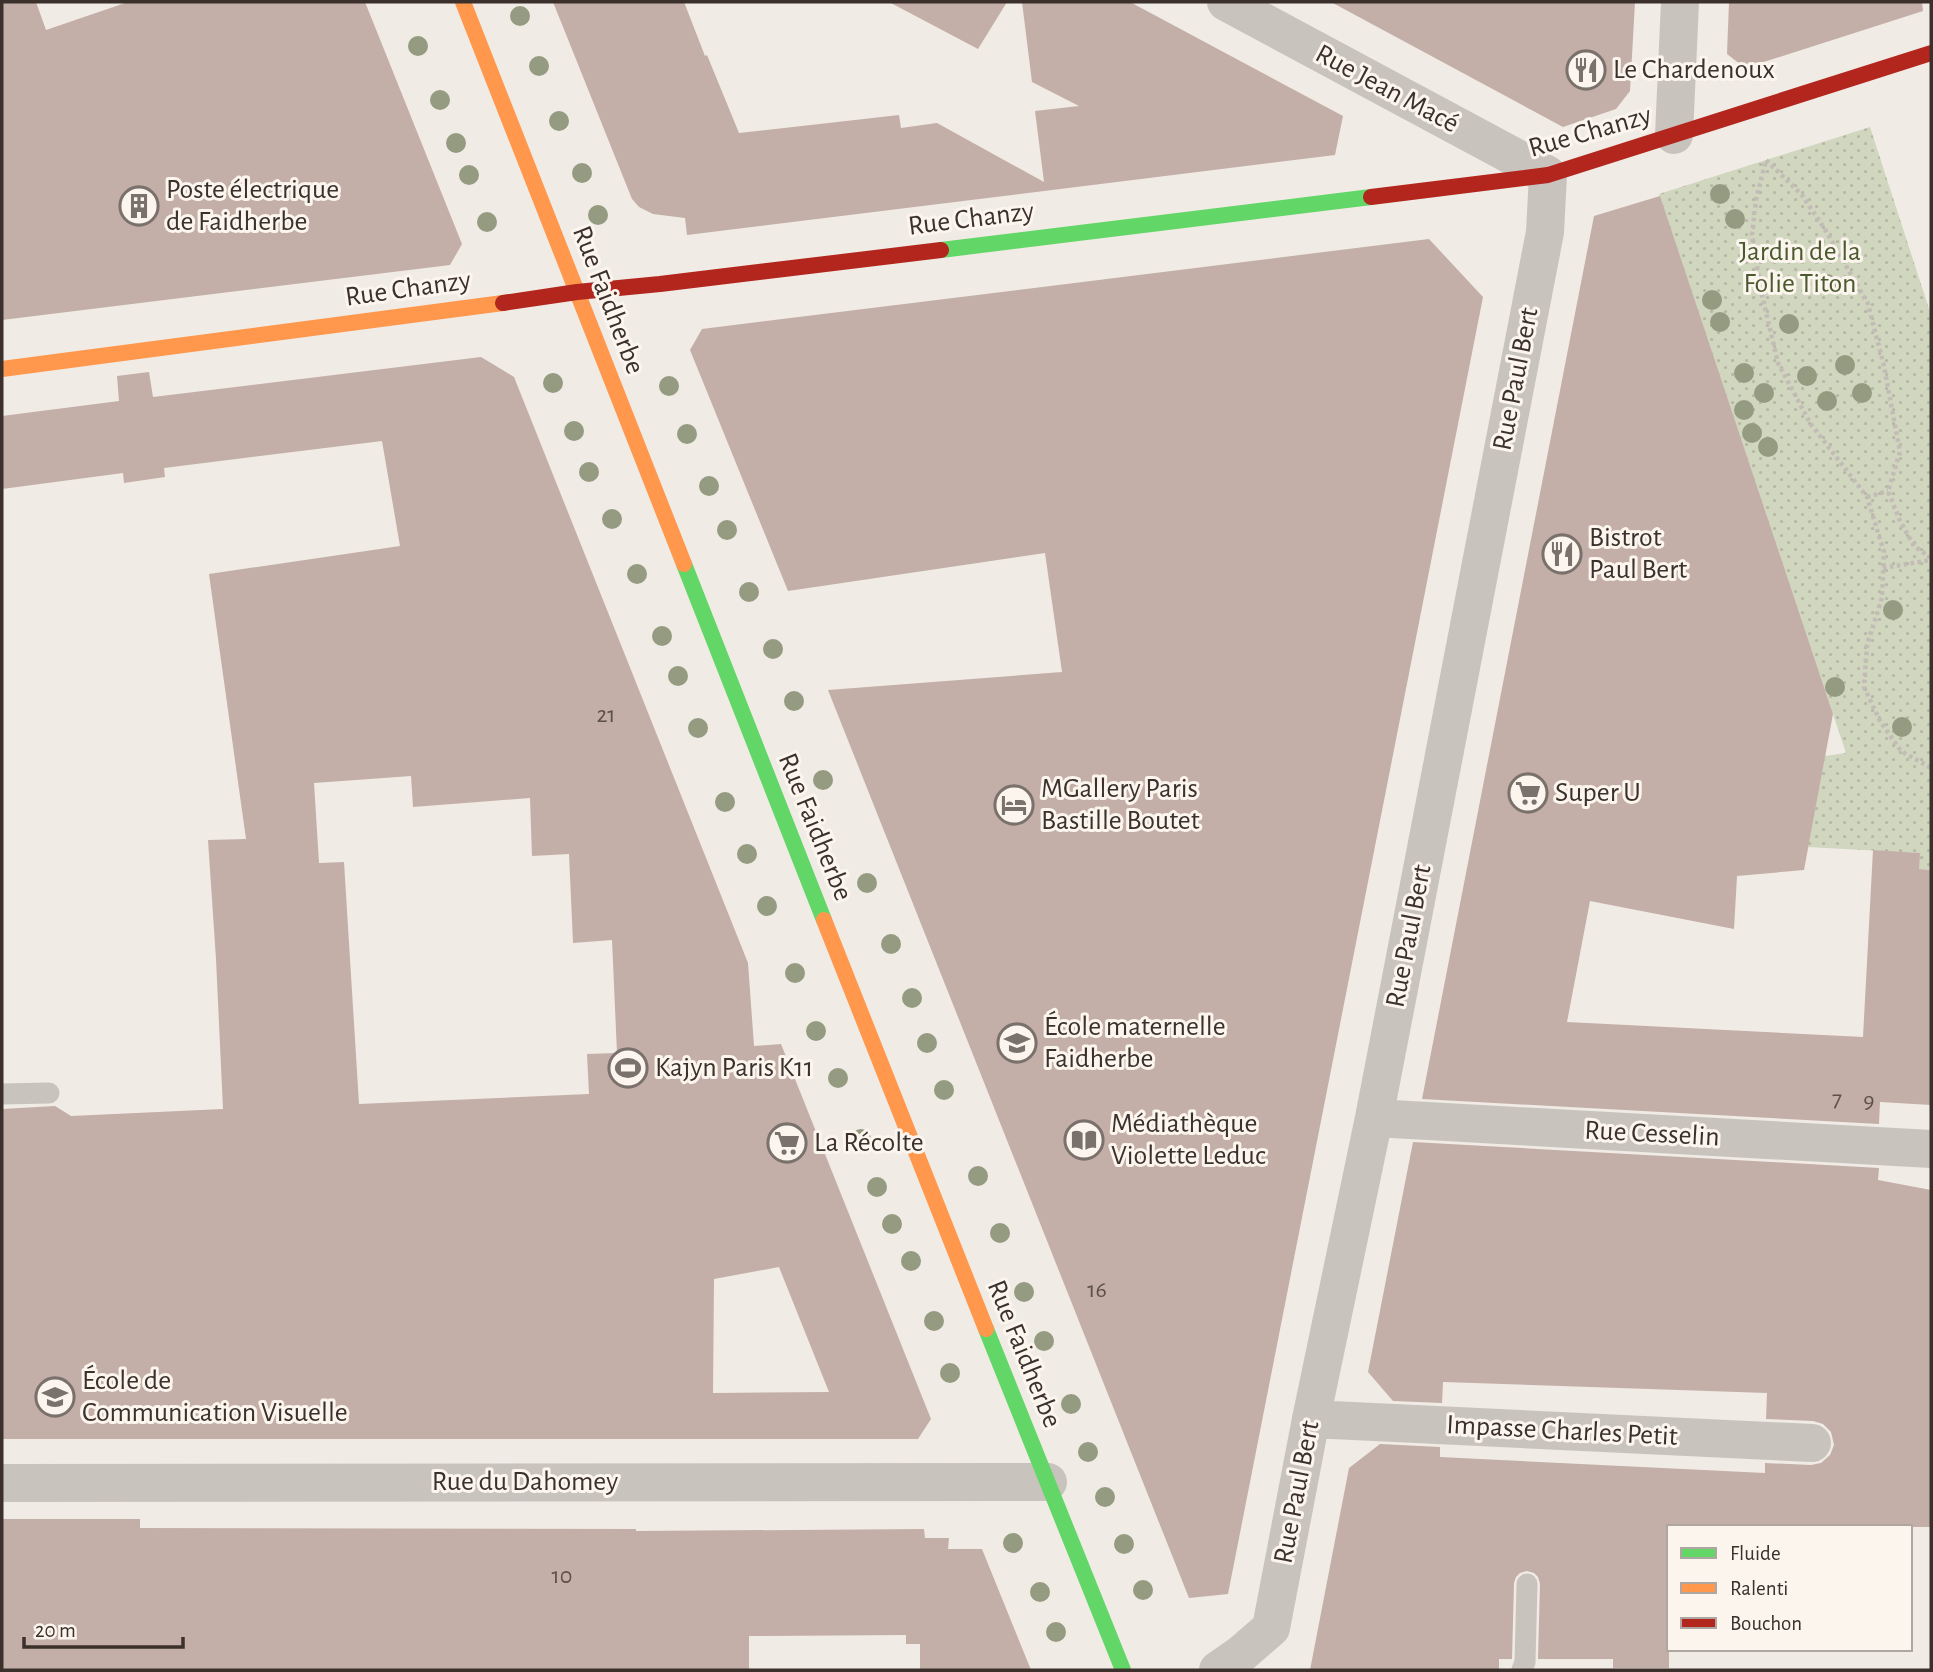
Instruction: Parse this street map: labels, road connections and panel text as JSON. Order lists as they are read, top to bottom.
{
  "streets": {
    "street": [
      "Rue Jean Macé",
      "Rue Chanzy",
      "Rue Faidherbe",
      "Rue Paul Bert",
      "Rue Cesselin",
      "Impasse Charles Petit",
      "Rue du Dahomey"
    ]
  },
  "crossings": [
    ["Rue Jean Macé", "Rue Chanzy"],
    ["Rue Jean Macé", "Rue Paul Bert"],
    ["Rue Chanzy", "Rue Faidherbe"],
    ["Rue Chanzy", "Rue Paul Bert"],
    ["Rue Faidherbe", "Rue du Dahomey"],
    ["Rue Paul Bert", "Rue Cesselin"],
    ["Rue Paul Bert", "Impasse Charles Petit"]
  ],
  "parks": ["Jardin de la Folie Titon"],
  "places": {
    "restaurant": ["Le Chardenoux", "Bistrot Paul Bert"],
    "building": ["Poste électrique de Faidherbe"],
    "supermarket": ["Super U", "La Récolte"],
    "hotel": ["MGallery Paris Bastille Boutet"],
    "school or university": ["École maternelle Faidherbe", "École de Communication Visuelle"],
    "sports": ["Kajyn Paris K11"],
    "library": ["Médiathèque Violette Leduc"]
  },
  "house_numbers": [
    "21",
    "7",
    "9",
    "16",
    "10"
  ],
  "legend": ["Fluide", "Ralenti", "Bouchon"],
  "scale_bar": "20 m"
}
